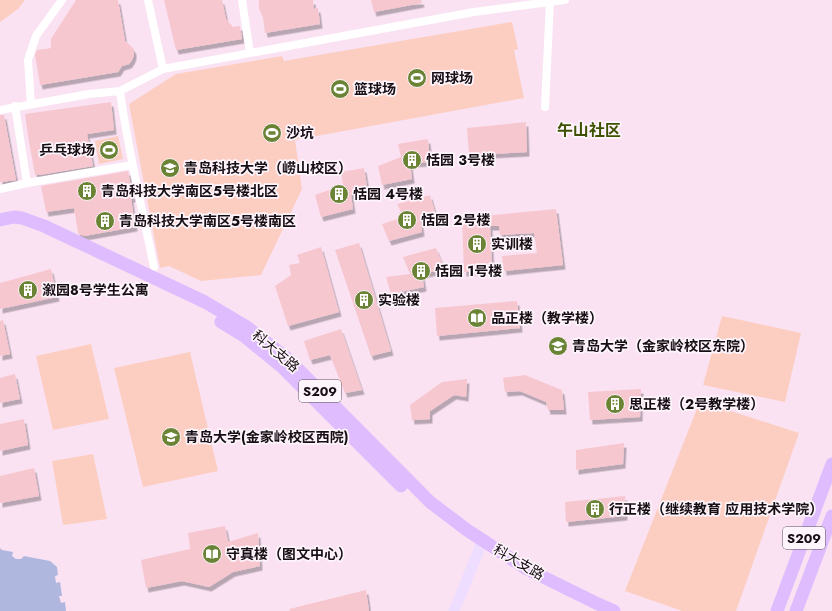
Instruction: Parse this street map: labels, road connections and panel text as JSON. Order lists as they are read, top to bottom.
{
  "streets": {
    "main road": ["科大支路", "S209"]
  },
  "districts": ["午山社区"],
  "places": {
    "sports": [
      "网球场",
      "篮球场",
      "沙坑",
      "乒乓球场"
    ],
    "building": [
      "恬园 3号楼",
      "青岛科技大学南区5号楼北区",
      "恬园 4号楼",
      "恬园 2号楼",
      "青岛科技大学南区5号楼南区",
      "实训楼",
      "恬园 1号楼",
      "溆园8号学生公寓",
      "实验楼",
      "思正楼（2号教学楼）",
      "行正楼（继续教育 应用技术学院）"
    ],
    "school or university": ["青岛科技大学（崂山校区）", "青岛大学（金家岭校区东院）", "青岛大学(金家岭校区西院)"],
    "library": ["品正楼（教学楼）", "守真楼（图文中心）"]
  }
}
